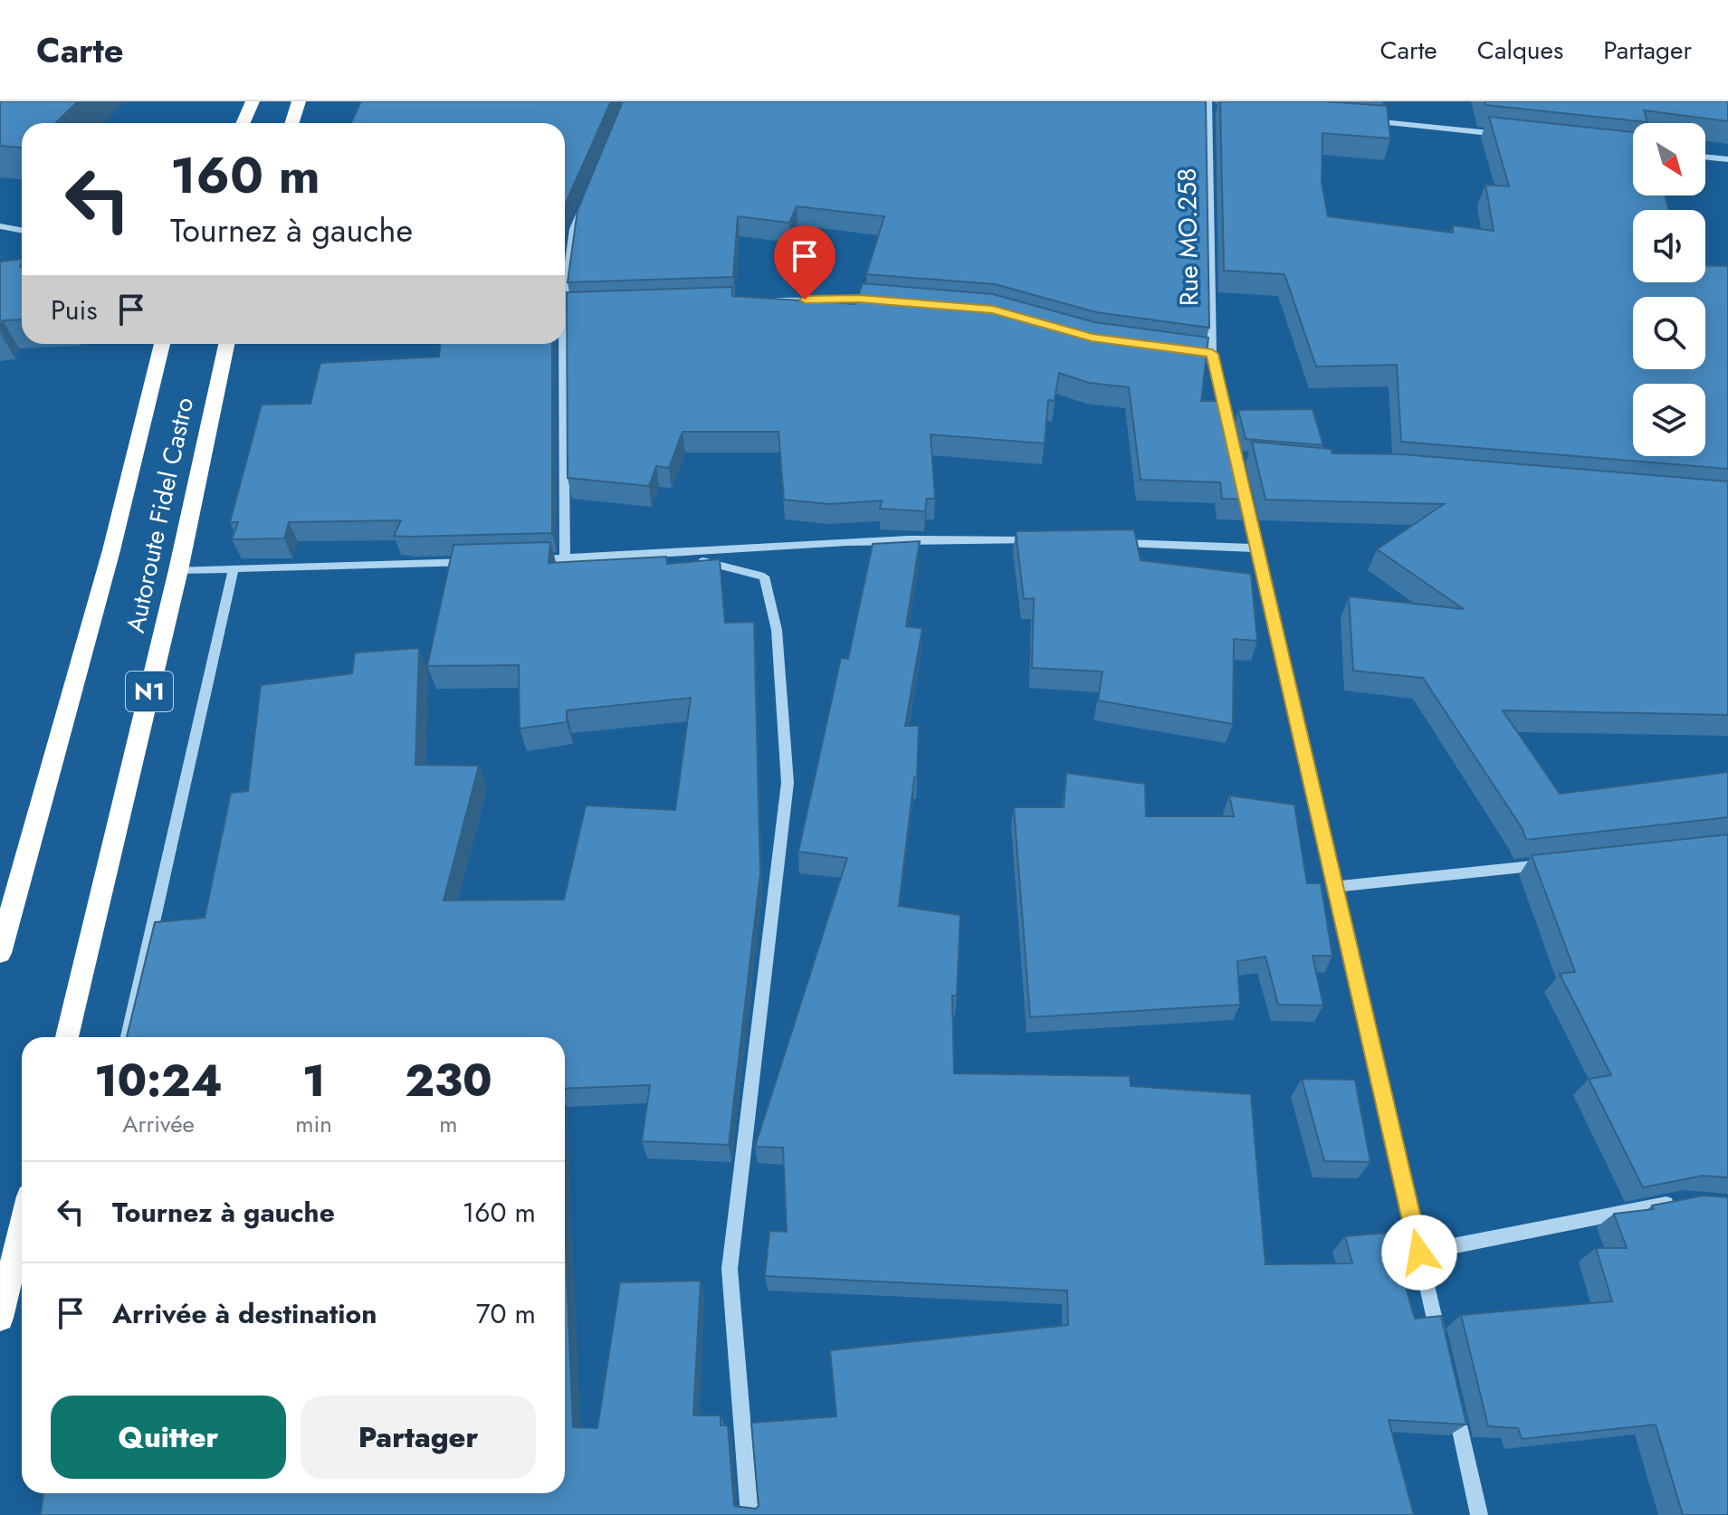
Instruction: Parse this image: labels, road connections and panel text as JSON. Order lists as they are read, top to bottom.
{
  "streets": {
    "highway": ["Autoroute Fidel Castro", "N1"],
    "street": ["Rue MO.258"]
  },
  "north": "bottom right",
  "page": {
    "header": "Carte",
    "nav": ["Carte", "Calques", "Partager"],
    "turn": ["160 m", "Tournez à gauche"],
    "then": "Puis",
    "eta": [
      "10:24",
      "Arrivée",
      "1",
      "min",
      "230",
      "m"
    ],
    "list": [
      {
        "name": "Tournez à gauche",
        "value": "160 m"
      },
      {
        "name": "Arrivée à destination",
        "value": "70 m"
      }
    ],
    "buttons": ["Quitter", "Partager"]
  }
}
